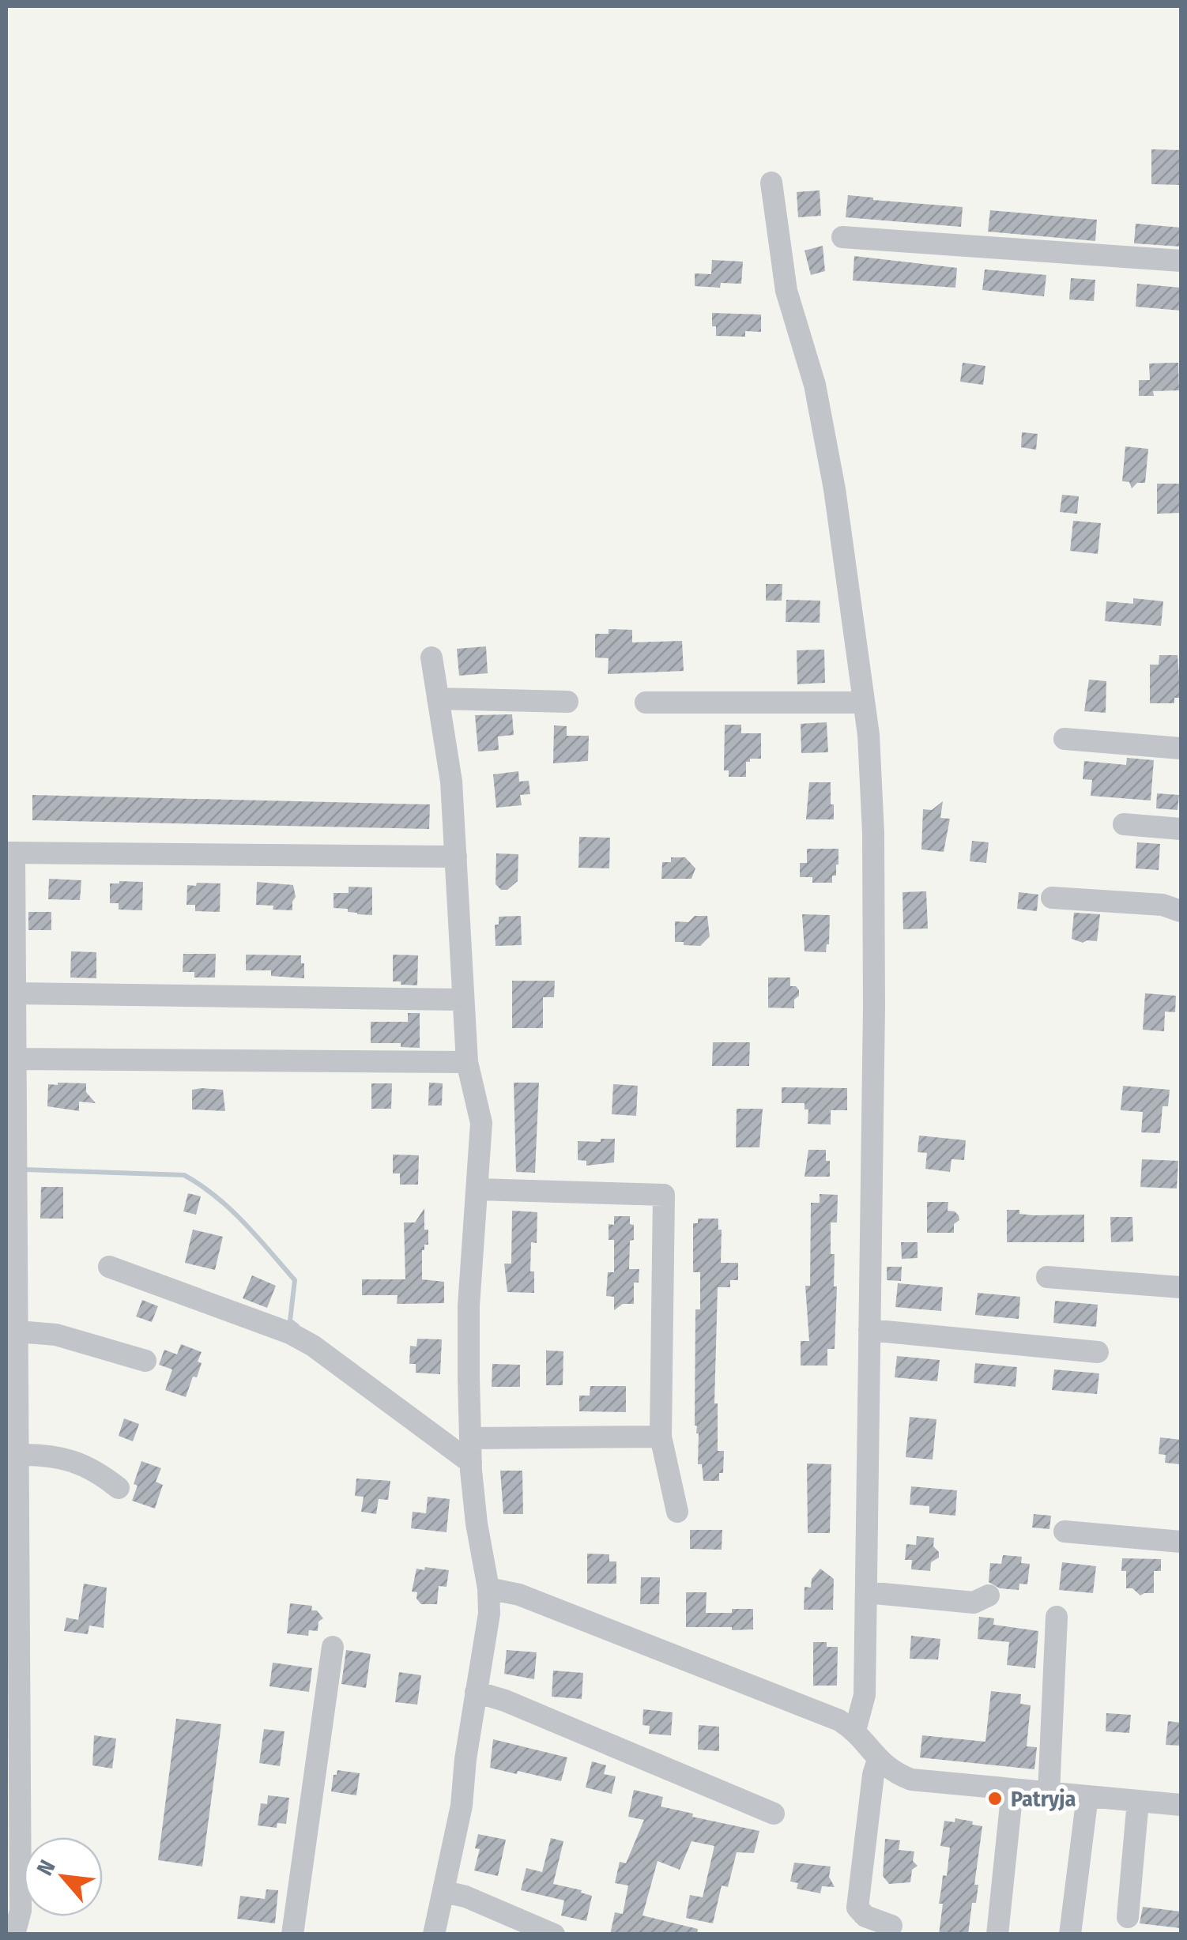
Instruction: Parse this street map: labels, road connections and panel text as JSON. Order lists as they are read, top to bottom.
{
  "places": ["Patryja"],
  "north": "top left"
}
